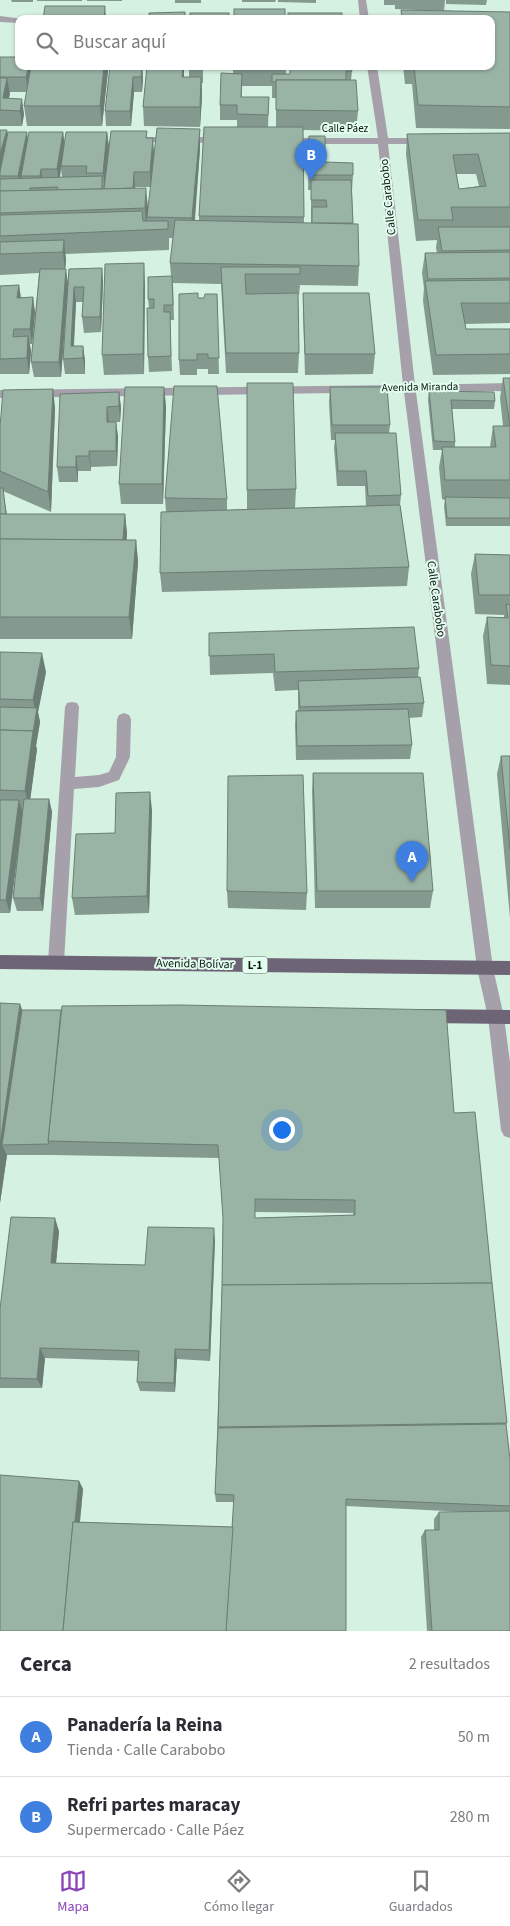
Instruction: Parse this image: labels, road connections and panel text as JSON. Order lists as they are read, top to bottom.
{
  "streets": {
    "main road": ["Avenida Bolívar", "L-1"],
    "street": ["Calle Páez", "Calle Carabobo", "Avenida Miranda"]
  },
  "crossings": [
    ["Calle Páez", "Calle Carabobo"],
    ["Calle Carabobo", "Avenida Miranda"],
    ["Calle Carabobo", "Avenida Bolívar"]
  ],
  "page": {
    "search": "Buscar aquí",
    "pins": ["B", "A"],
    "heading": ["Cerca", "2 resultados"],
    "list": [
      {
        "mark": "A",
        "name": "Panadería la Reina",
        "note": "Tienda · Calle Carabobo",
        "value": "50 m"
      },
      {
        "mark": "B",
        "name": "Refri partes maracay",
        "note": "Supermercado · Calle Páez",
        "value": "280 m"
      }
    ],
    "nav": ["Mapa", "Cómo llegar", "Guardados"]
  }
}
